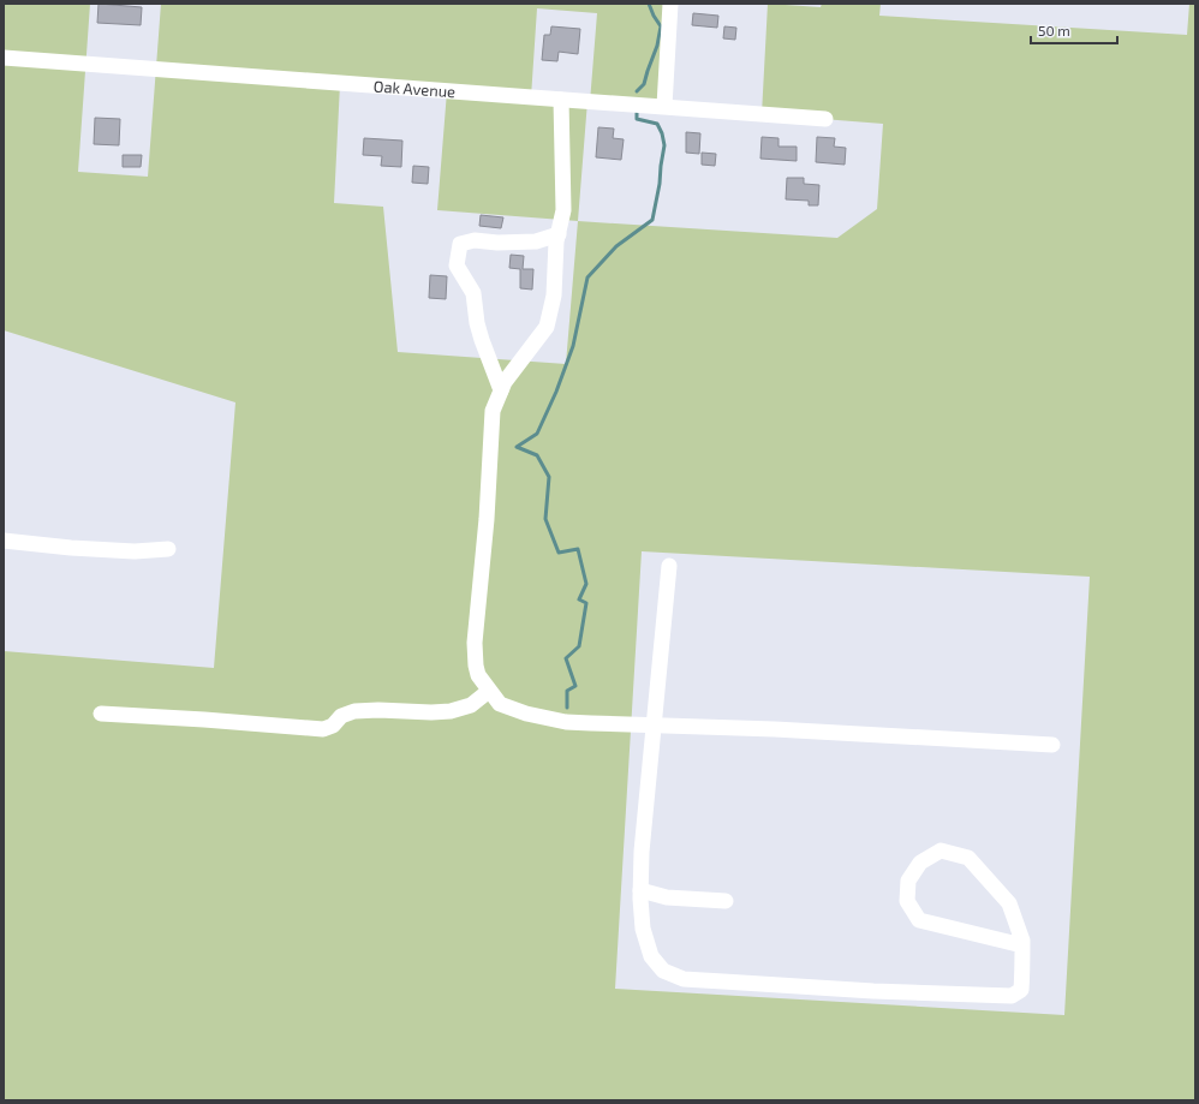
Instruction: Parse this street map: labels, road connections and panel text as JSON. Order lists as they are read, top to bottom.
{
  "streets": {
    "street": ["Oak Avenue"]
  },
  "scale_bar": "50 m"
}
